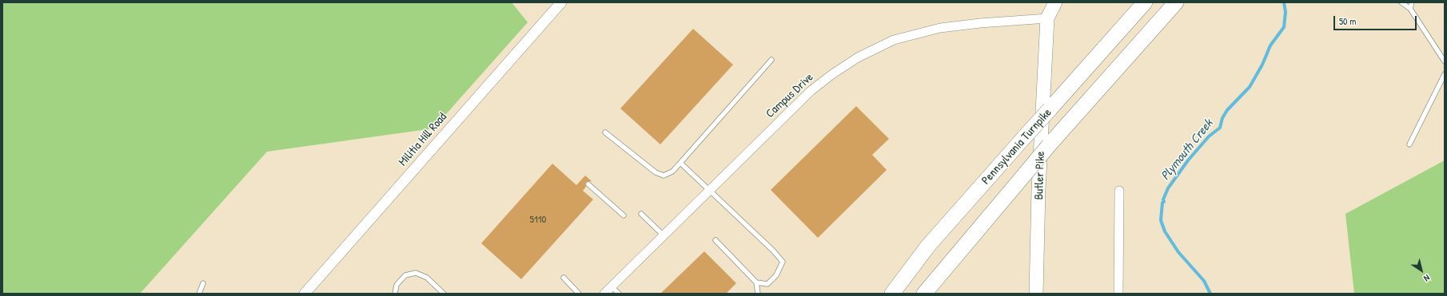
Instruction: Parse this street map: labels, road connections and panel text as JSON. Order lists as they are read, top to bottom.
{
  "streets": {
    "highway": ["Pennsylvania Turnpike"],
    "main road": ["Butler Pike"],
    "street": ["Campus Drive", "Militia Hill Road"]
  },
  "crossings": [
    ["Campus Drive", "Butler Pike"]
  ],
  "water": ["Plymouth Creek"],
  "house_numbers": ["5110"],
  "scale_bar": "50 m",
  "north": "bottom right"
}
